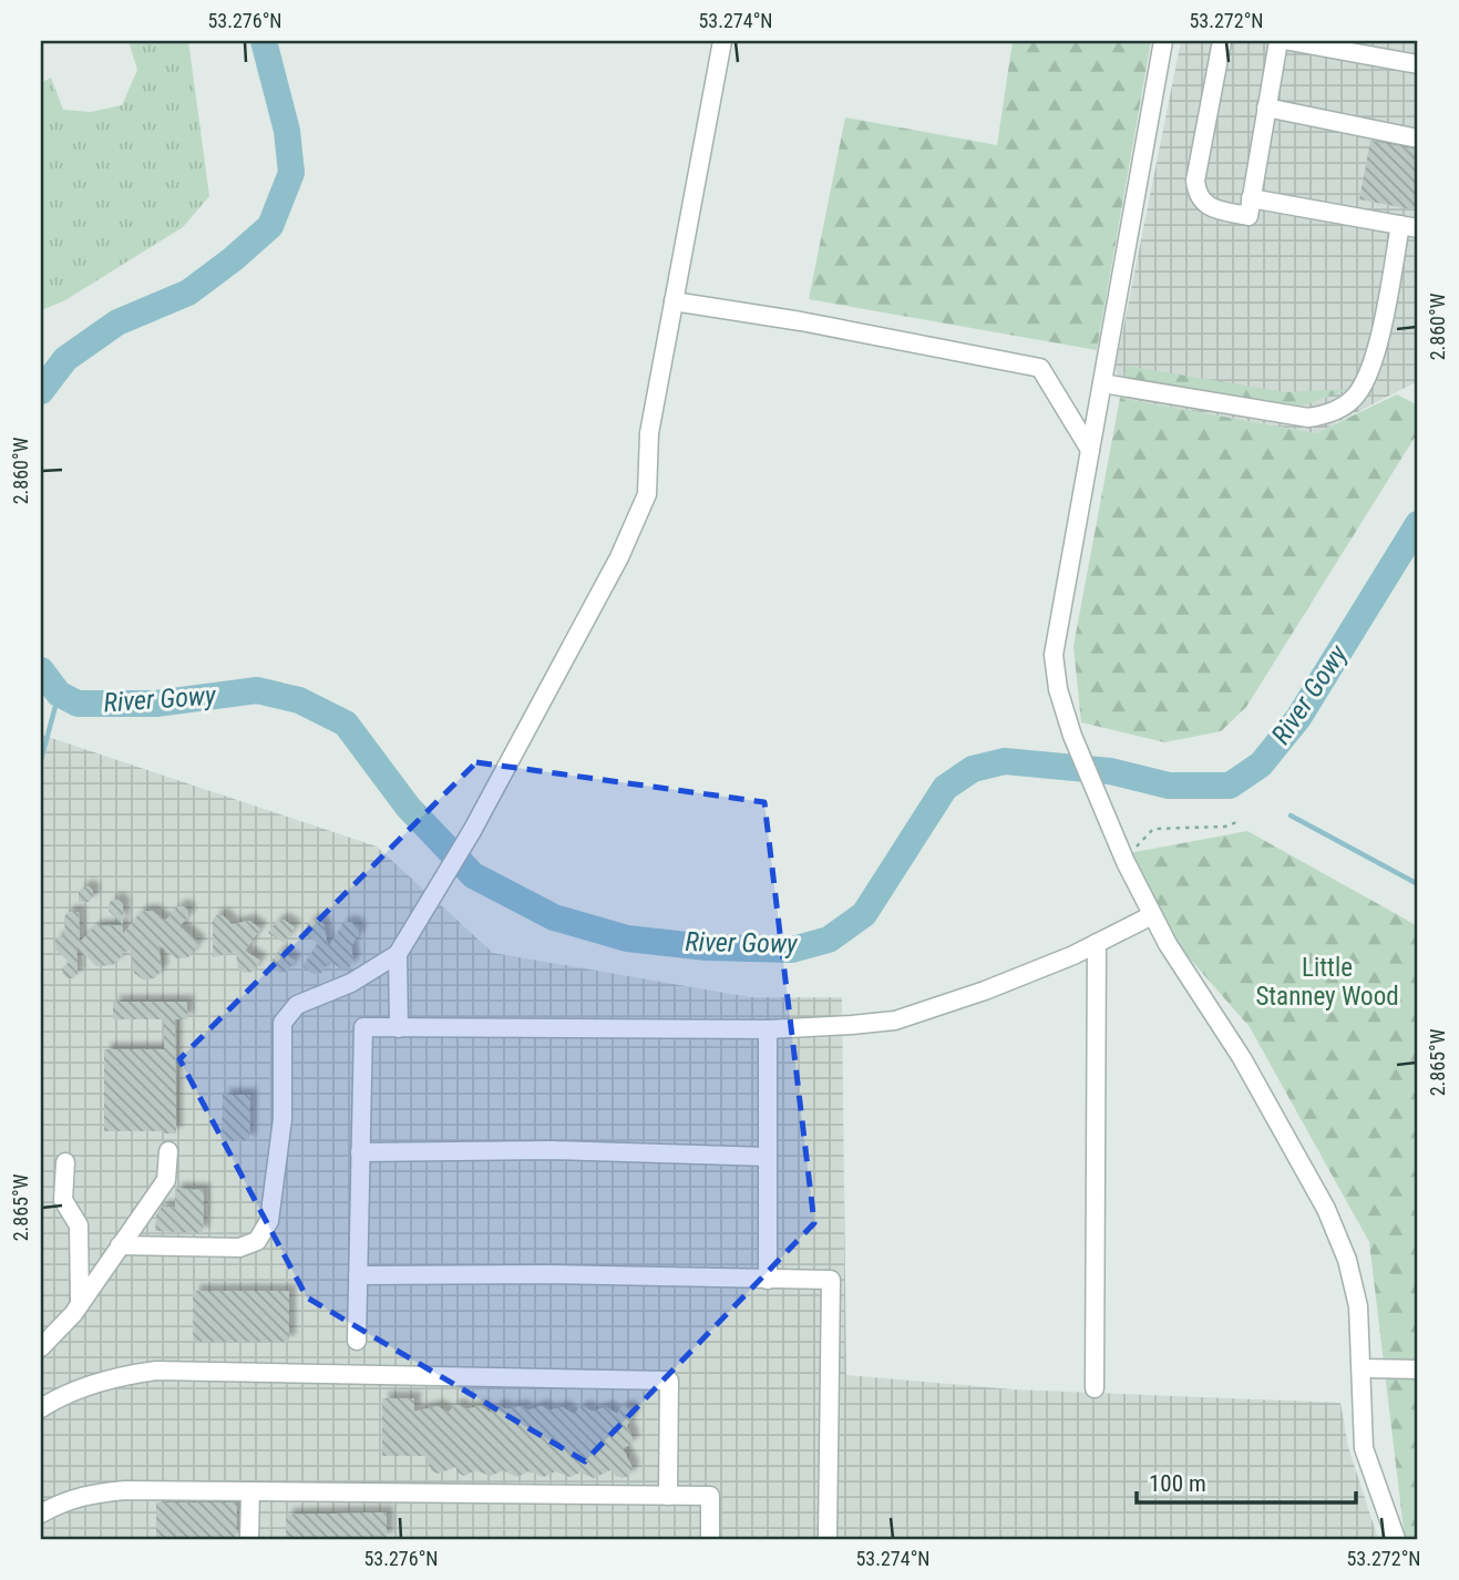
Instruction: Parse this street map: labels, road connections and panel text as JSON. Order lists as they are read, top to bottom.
{
  "water": ["River Gowy"],
  "parks": ["Little Stanney Wood"],
  "scale_bar": "100 m",
  "coordinates": [
    "53.276°N",
    "53.274°N",
    "53.272°N",
    "2.860°W",
    "2.865°W"
  ]
}
